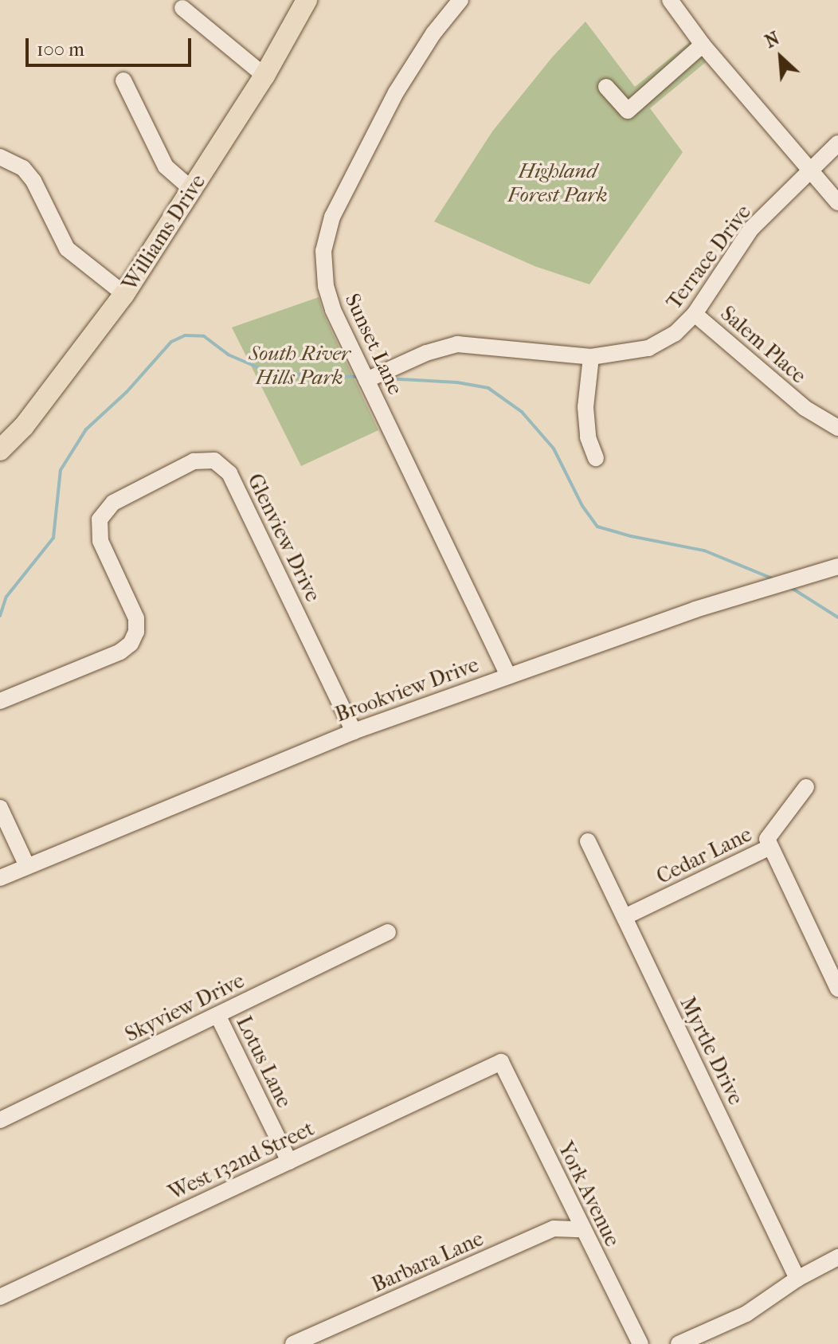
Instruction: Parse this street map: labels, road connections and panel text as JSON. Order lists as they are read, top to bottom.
{
  "streets": {
    "main road": ["Williams Drive"],
    "street": [
      "Terrace Drive",
      "Sunset Lane",
      "Salem Place",
      "Glenview Drive",
      "Brookview Drive",
      "Cedar Lane",
      "Skyview Drive",
      "Myrtle Drive",
      "Lotus Lane",
      "West 132nd Street",
      "York Avenue",
      "Barbara Lane"
    ]
  },
  "crossings": [
    ["Terrace Drive", "Sunset Lane"],
    ["Terrace Drive", "Salem Place"],
    ["Sunset Lane", "Brookview Drive"],
    ["Glenview Drive", "Brookview Drive"],
    ["Cedar Lane", "Myrtle Drive"],
    ["Skyview Drive", "Lotus Lane"],
    ["Lotus Lane", "West 132nd Street"],
    ["West 132nd Street", "York Avenue"],
    ["York Avenue", "Barbara Lane"]
  ],
  "parks": ["Highland Forest Park", "South River Hills Park"],
  "scale_bar": "100 m",
  "north": "top left"
}
